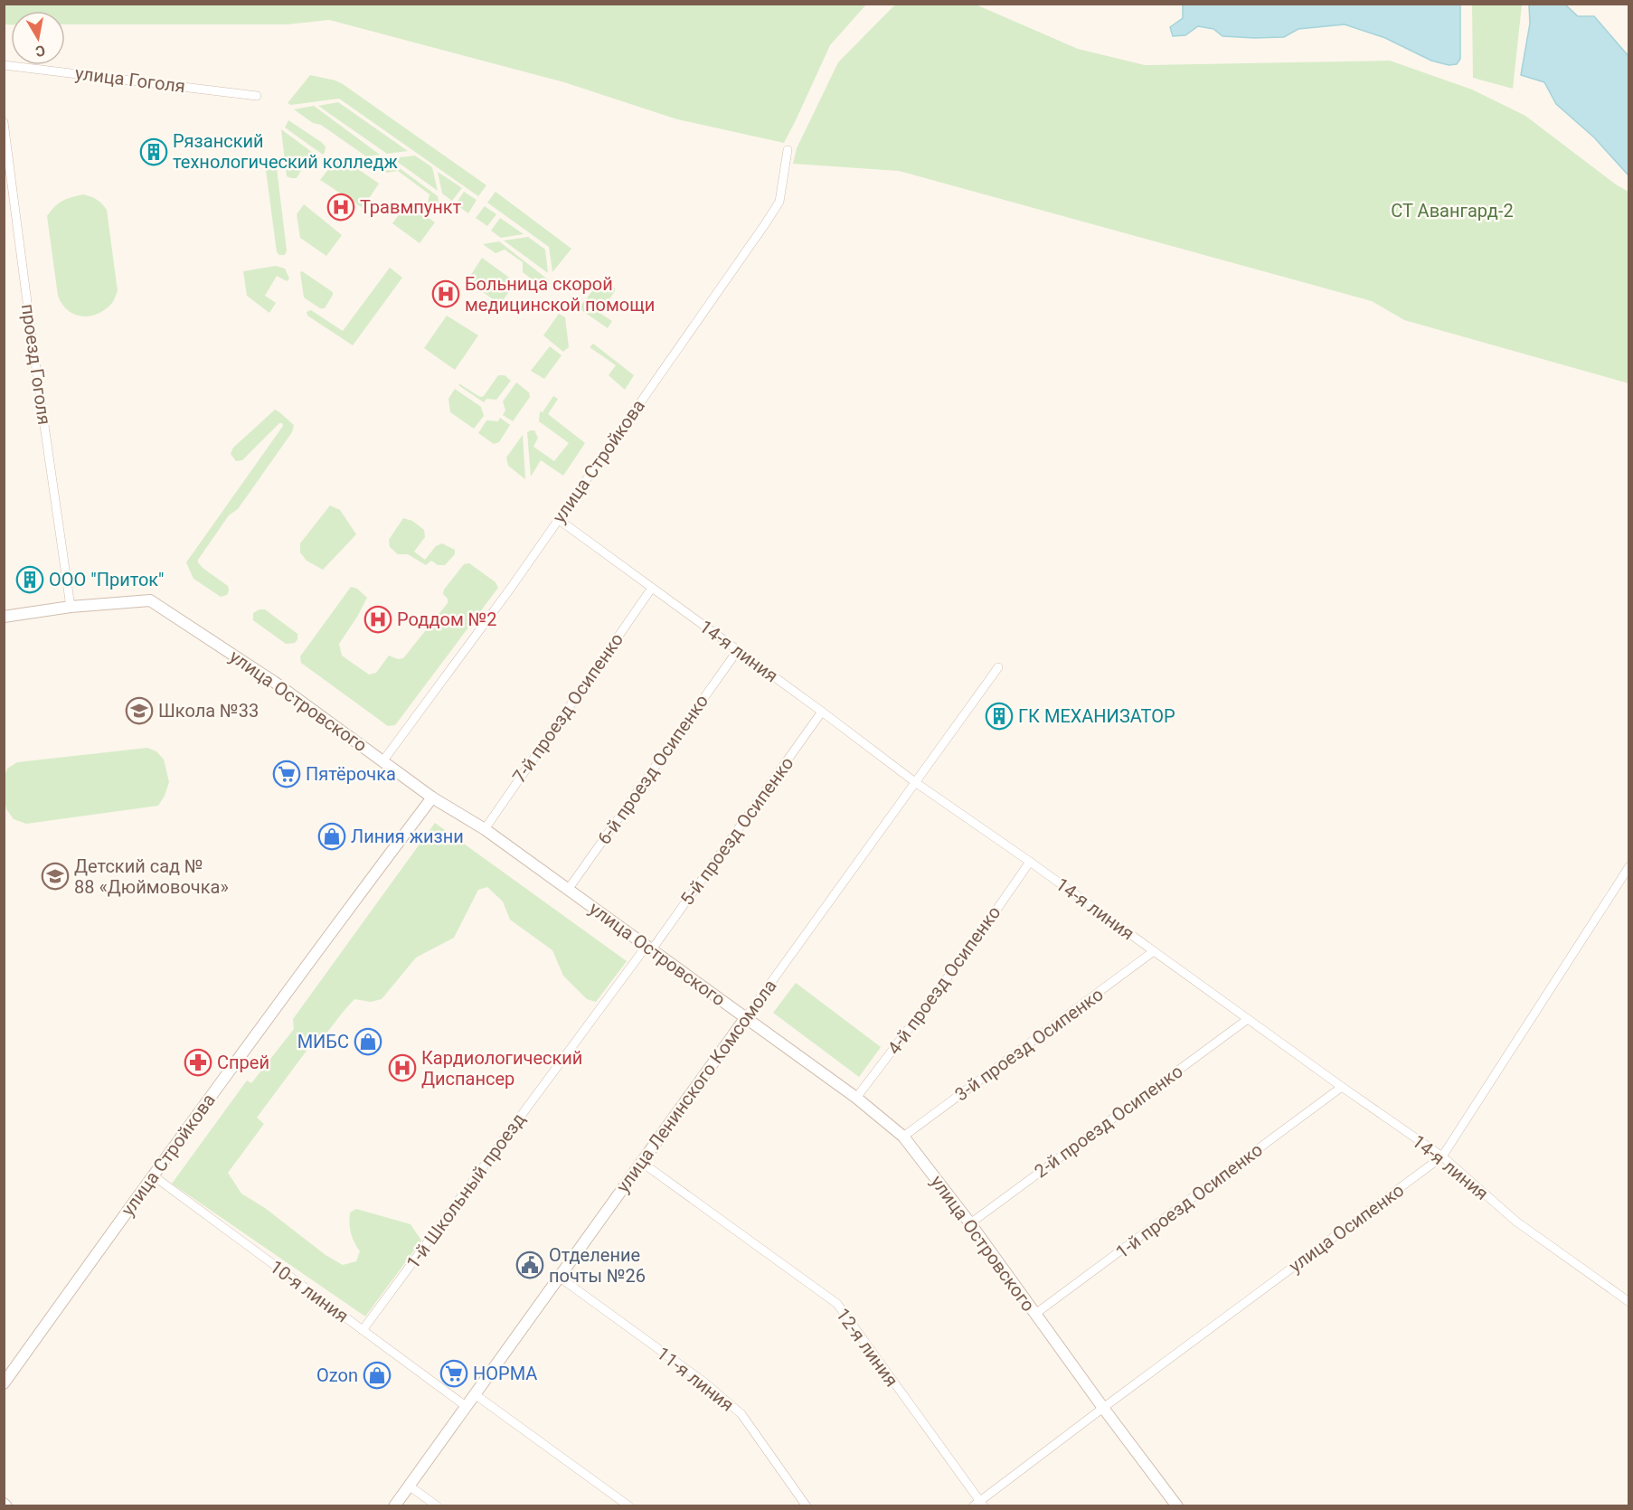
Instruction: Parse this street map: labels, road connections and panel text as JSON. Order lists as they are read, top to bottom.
{
  "streets": {
    "street": [
      "улица Гоголя",
      "проезд Гоголя",
      "улица Стройкова",
      "14-я линия",
      "улица Островского",
      "7-й проезд Осипенко",
      "6-й проезд Осипенко",
      "5-й проезд Осипенко",
      "4-й проезд Осипенко",
      "3-й проезд Осипенко",
      "улица Ленинского Комсомола",
      "2-й проезд Осипенко",
      "1-й Школьный проезд",
      "1-й проезд Осипенко",
      "улица Осипенко",
      "10-я линия",
      "12-я линия",
      "11-я линия"
    ]
  },
  "crossings": [
    ["проезд Гоголя", "улица Островского"],
    ["улица Стройкова", "14-я линия"],
    ["улица Стройкова", "улица Островского"],
    ["улица Стройкова", "10-я линия"],
    ["14-я линия", "7-й проезд Осипенко"],
    ["14-я линия", "6-й проезд Осипенко"],
    ["14-я линия", "5-й проезд Осипенко"],
    ["14-я линия", "4-й проезд Осипенко"],
    ["14-я линия", "3-й проезд Осипенко"],
    ["14-я линия", "улица Ленинского Комсомола"],
    ["14-я линия", "2-й проезд Осипенко"],
    ["14-я линия", "1-й проезд Осипенко"],
    ["14-я линия", "улица Осипенко"],
    ["улица Островского", "7-й проезд Осипенко"],
    ["улица Островского", "6-й проезд Осипенко"],
    ["улица Островского", "5-й проезд Осипенко"],
    ["улица Островского", "4-й проезд Осипенко"],
    ["улица Островского", "3-й проезд Осипенко"],
    ["улица Островского", "улица Ленинского Комсомола"],
    ["улица Островского", "2-й проезд Осипенко"],
    ["улица Островского", "1-й Школьный проезд"],
    ["улица Островского", "1-й проезд Осипенко"],
    ["улица Островского", "улица Осипенко"],
    ["5-й проезд Осипенко", "1-й Школьный проезд"],
    ["улица Ленинского Комсомола", "10-я линия"],
    ["улица Ленинского Комсомола", "12-я линия"],
    ["улица Ленинского Комсомола", "11-я линия"],
    ["1-й Школьный проезд", "10-я линия"],
    ["улица Осипенко", "12-я линия"]
  ],
  "parks": ["СТ Авангард-2"],
  "places": {
    "building": ["Рязанский технологический колледж", "ООО \"Приток\"", "ГК МЕХАНИЗАТОР"],
    "hospital": [
      "Травмпункт",
      "Больница скорой медицинской помощи",
      "Роддом №2",
      "Кардиологический Диспансер"
    ],
    "school or university": ["Школа №33", "Детский сад № 88 «Дюймовочка»"],
    "supermarket": ["Пятёрочка", "НОРМА"],
    "shop": ["Линия жизни", "МИБС", "Ozon"],
    "pharmacy": ["Спрей"],
    "public building": ["Отделение почты №26"]
  },
  "north": "bottom"
}
